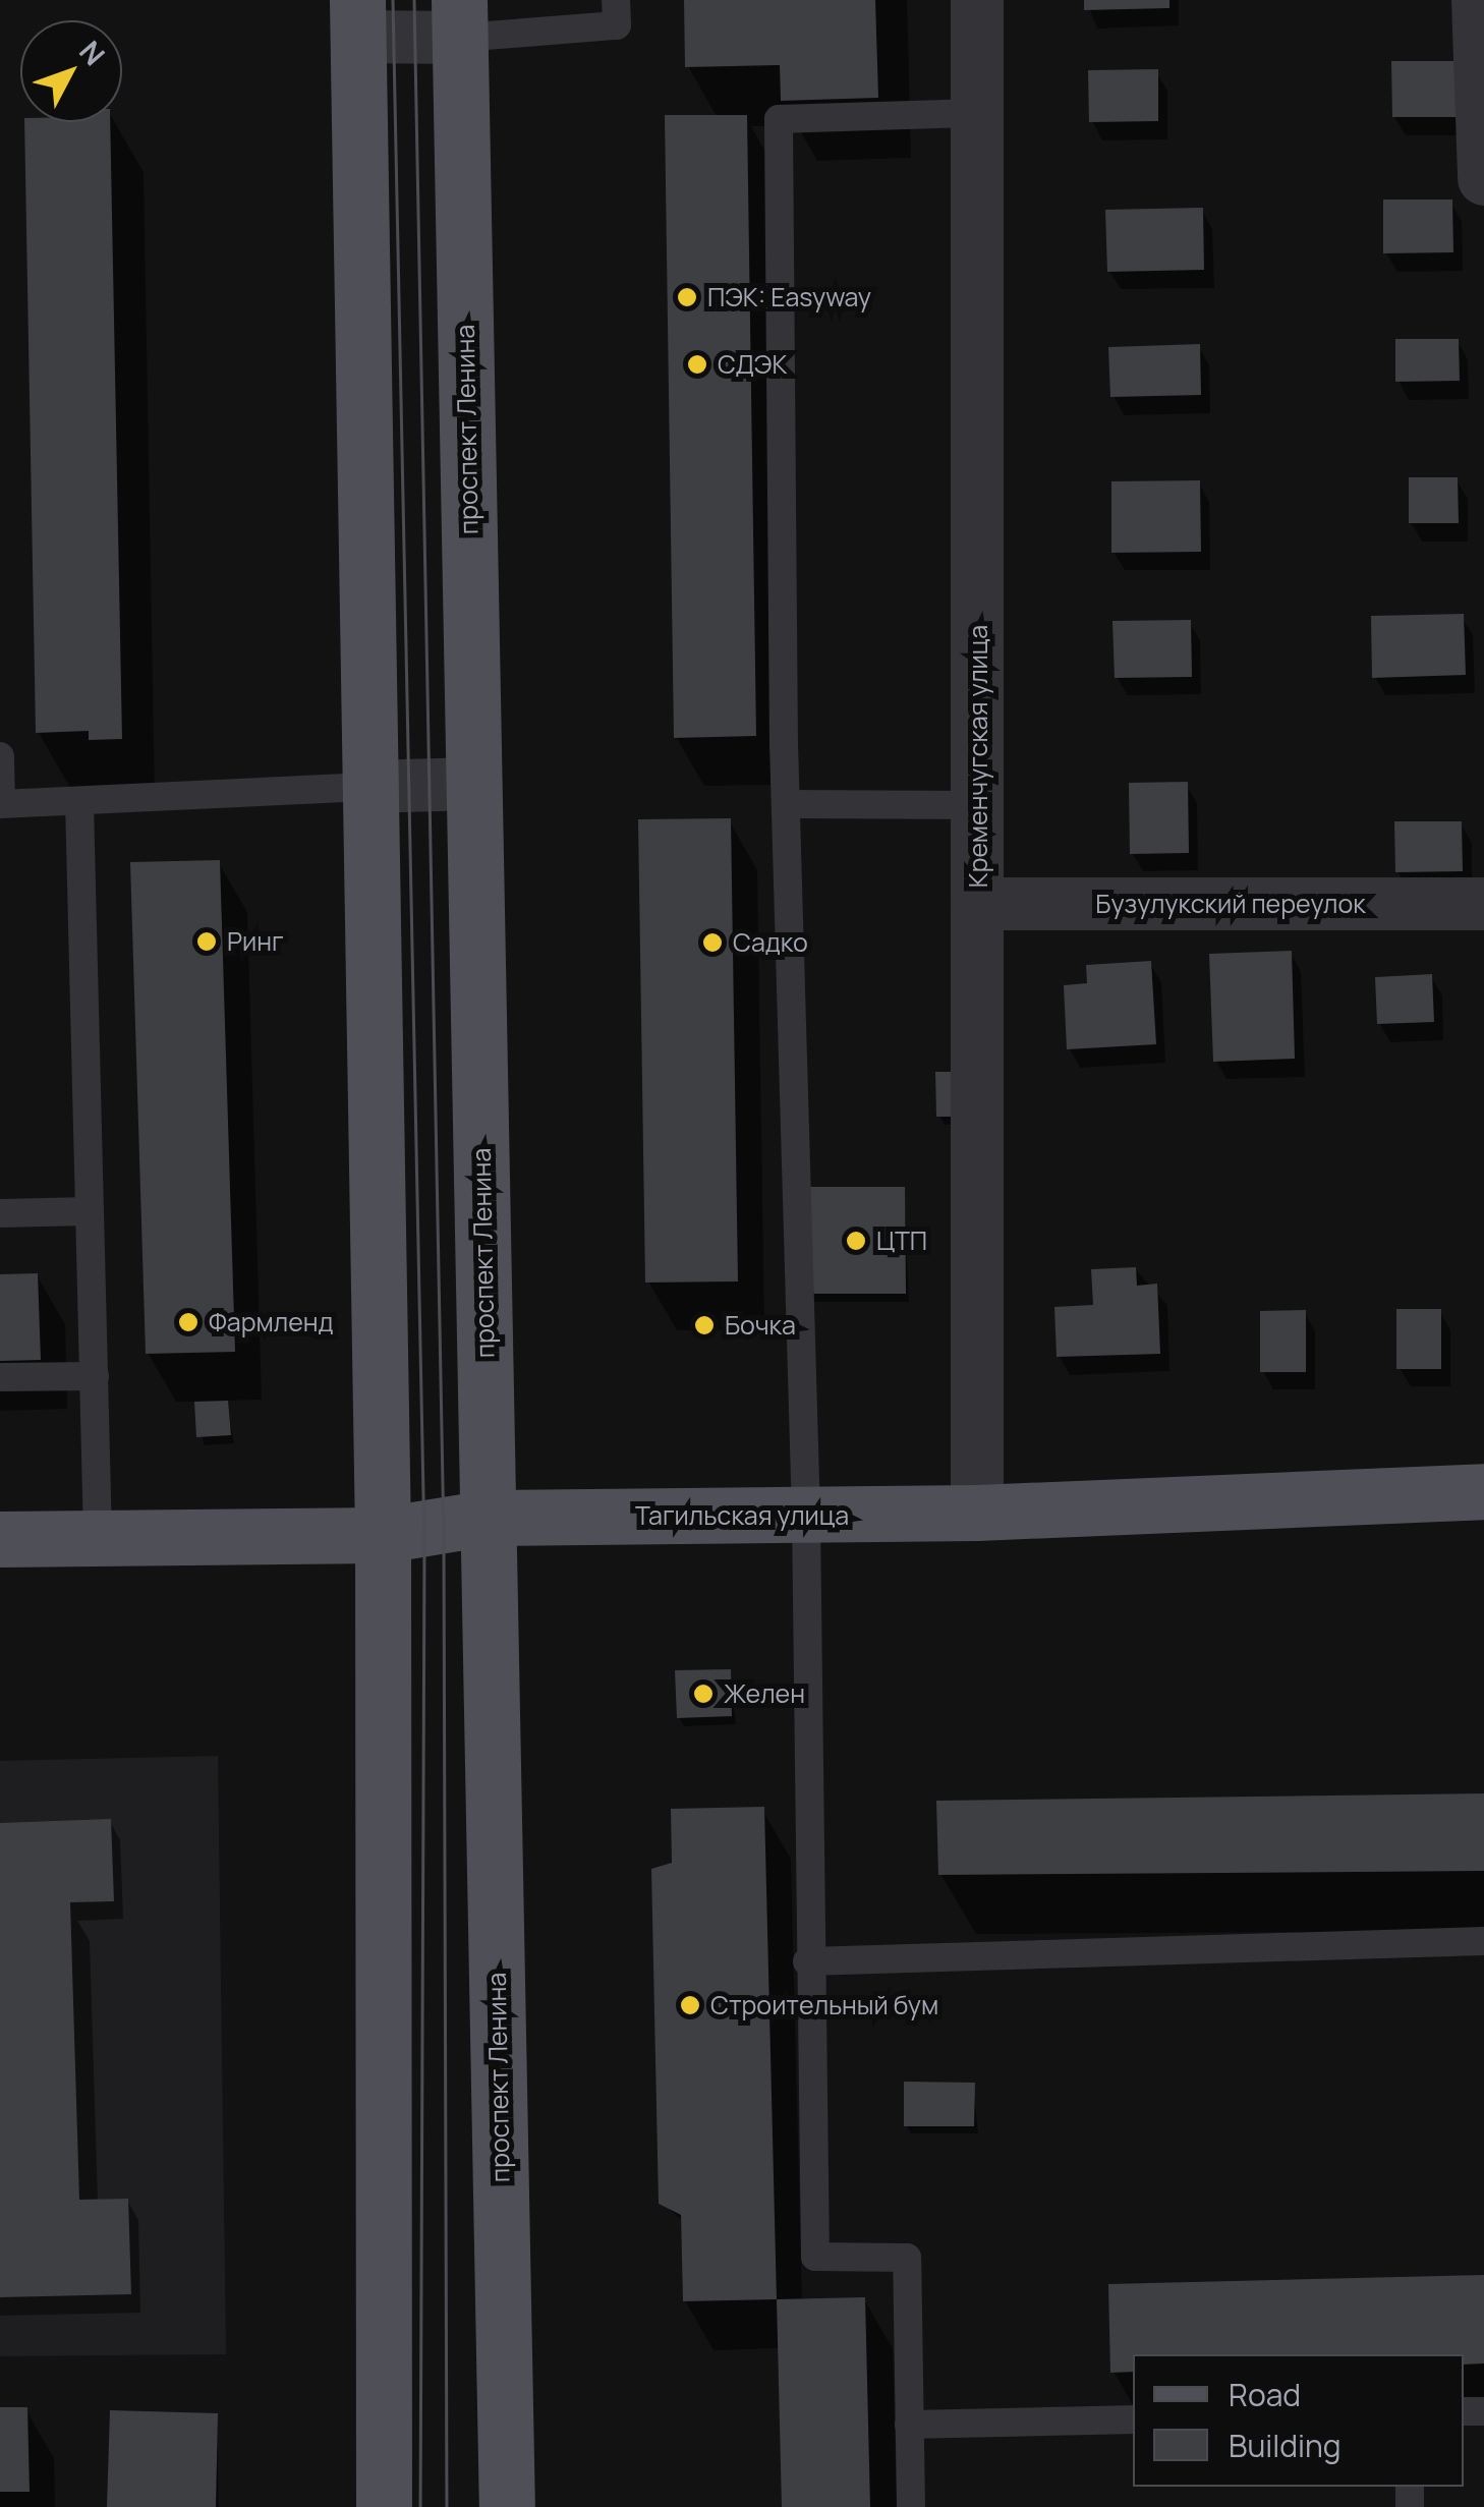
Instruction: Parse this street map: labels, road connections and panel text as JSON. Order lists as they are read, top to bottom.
{
  "streets": {
    "main road": ["проспект Ленина", "Тагильская улица"],
    "street": ["Кременчугская улица", "Бузулукский переулок"]
  },
  "crossings": [
    ["проспект Ленина", "Тагильская улица"],
    ["Кременчугская улица", "Бузулукский переулок"],
    ["Кременчугская улица", "Тагильская улица"]
  ],
  "places": [
    "ПЭК: Easyway",
    "СДЭК",
    "Ринг",
    "Садко",
    "ЦТП",
    "Фармленд",
    "Бочка",
    "Желен",
    "Строительный бум"
  ],
  "legend": ["Road", "Building"],
  "north": "top right"
}
